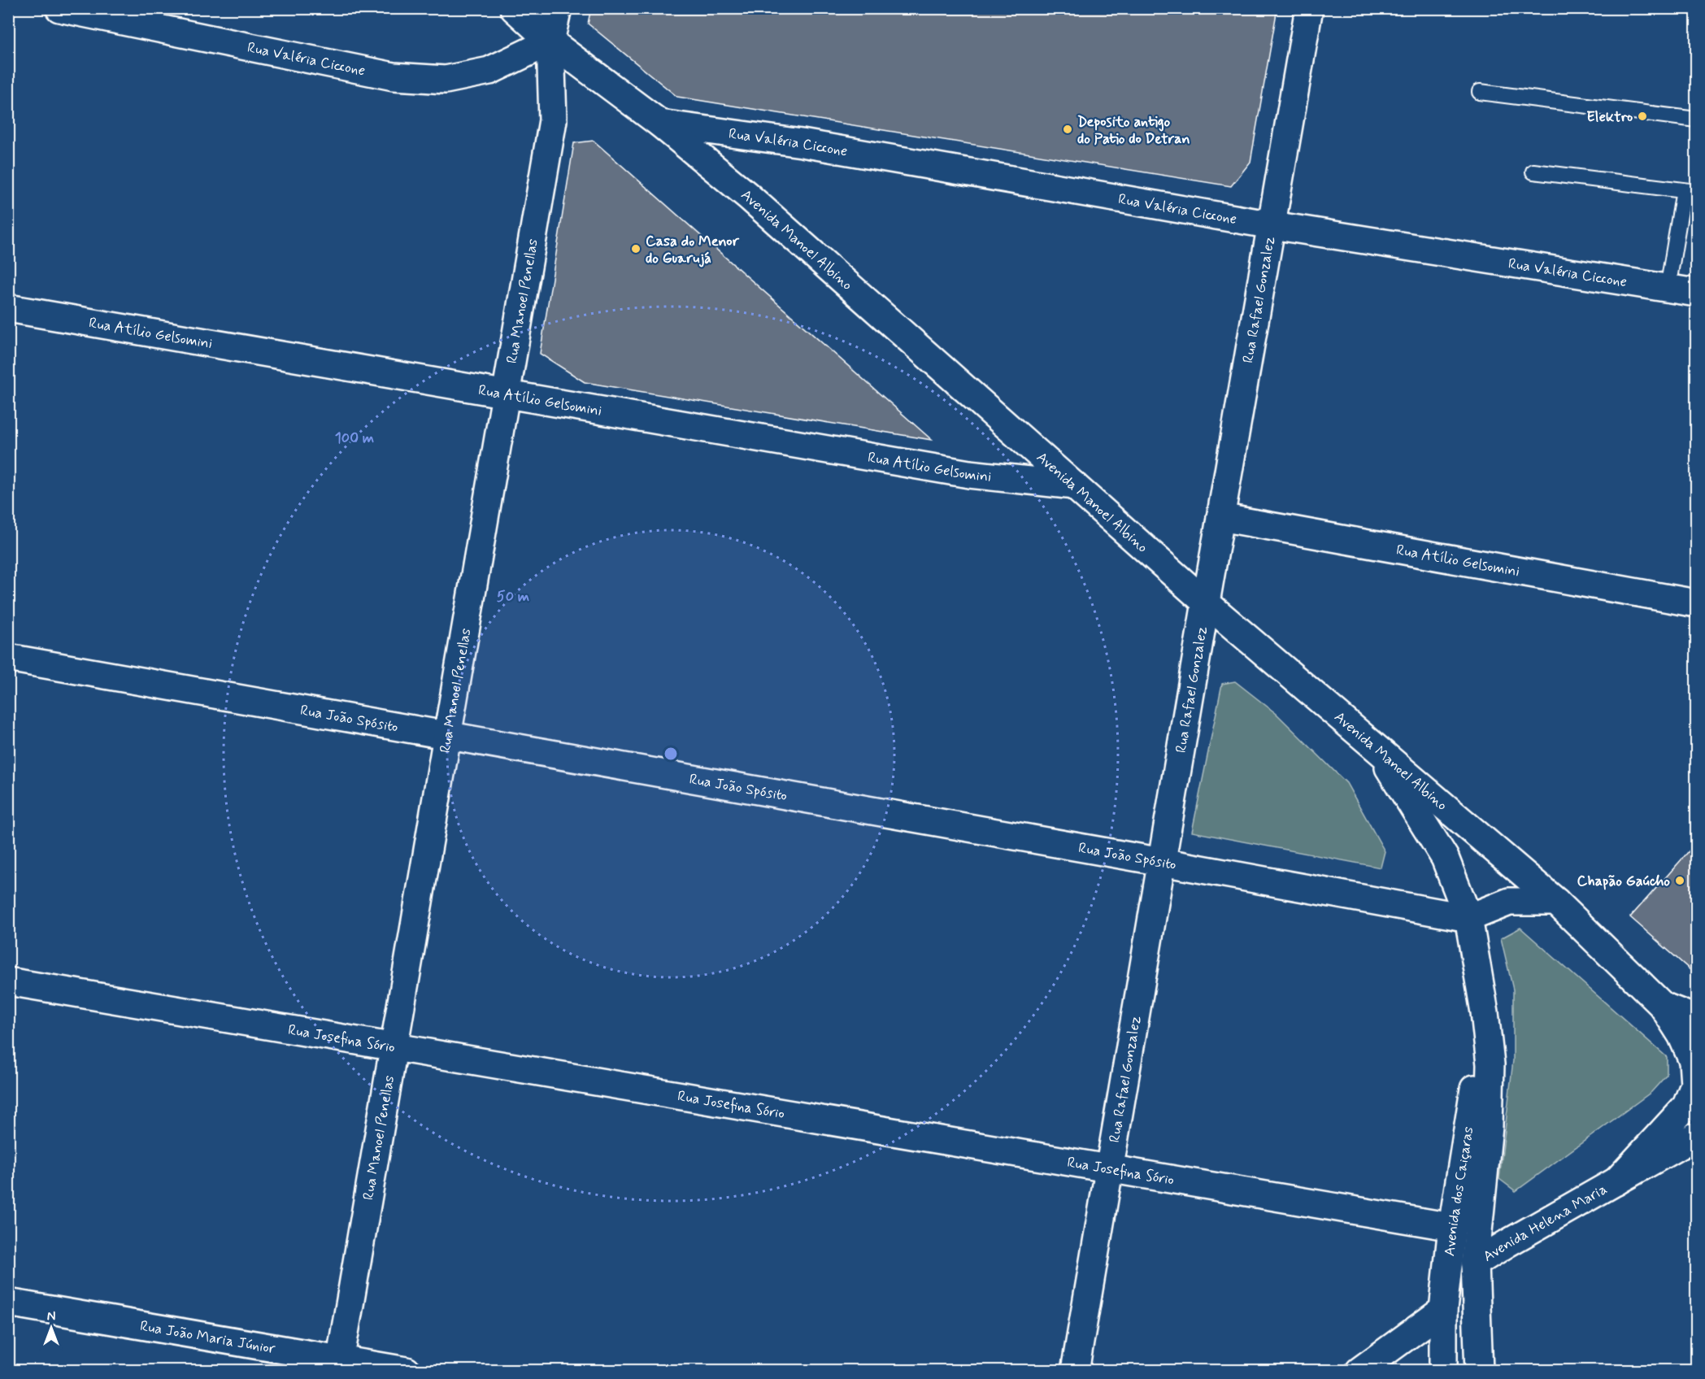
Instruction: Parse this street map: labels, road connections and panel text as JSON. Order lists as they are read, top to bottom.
{
  "streets": {
    "street": [
      "Rua Valéria Ciccone",
      "Avenida Manoel Albino",
      "Rua Rafael Gonzalez",
      "Rua Manoel Penellas",
      "Rua Atílio Gelsomini",
      "Rua João Spósito",
      "Rua Josefina Sório",
      "Avenida dos Caiçaras",
      "Avenida Helena Maria",
      "Rua João Maria Júnior"
    ]
  },
  "crossings": [
    ["Rua Valéria Ciccone", "Avenida Manoel Albino"],
    ["Rua Valéria Ciccone", "Rua Rafael Gonzalez"],
    ["Rua Valéria Ciccone", "Rua Manoel Penellas"],
    ["Avenida Manoel Albino", "Rua Rafael Gonzalez"],
    ["Avenida Manoel Albino", "Rua Manoel Penellas"],
    ["Avenida Manoel Albino", "Rua Atílio Gelsomini"],
    ["Avenida Manoel Albino", "Avenida dos Caiçaras"],
    ["Avenida Manoel Albino", "Avenida Helena Maria"],
    ["Rua Rafael Gonzalez", "Rua Atílio Gelsomini"],
    ["Rua Rafael Gonzalez", "Rua João Spósito"],
    ["Rua Rafael Gonzalez", "Rua Josefina Sório"],
    ["Rua Manoel Penellas", "Rua Atílio Gelsomini"],
    ["Rua Manoel Penellas", "Rua João Spósito"],
    ["Rua Manoel Penellas", "Rua Josefina Sório"],
    ["Rua Manoel Penellas", "Rua João Maria Júnior"],
    ["Rua João Spósito", "Avenida dos Caiçaras"],
    ["Rua Josefina Sório", "Avenida dos Caiçaras"],
    ["Avenida dos Caiçaras", "Avenida Helena Maria"]
  ],
  "places": [
    "Elektro",
    "Deposito antigo do Patio do Detran",
    "Casa do Menor do Guarujá",
    "Chapão Gaúcho"
  ],
  "north": "top",
  "rings": ["100 m", "50 m"]
}
